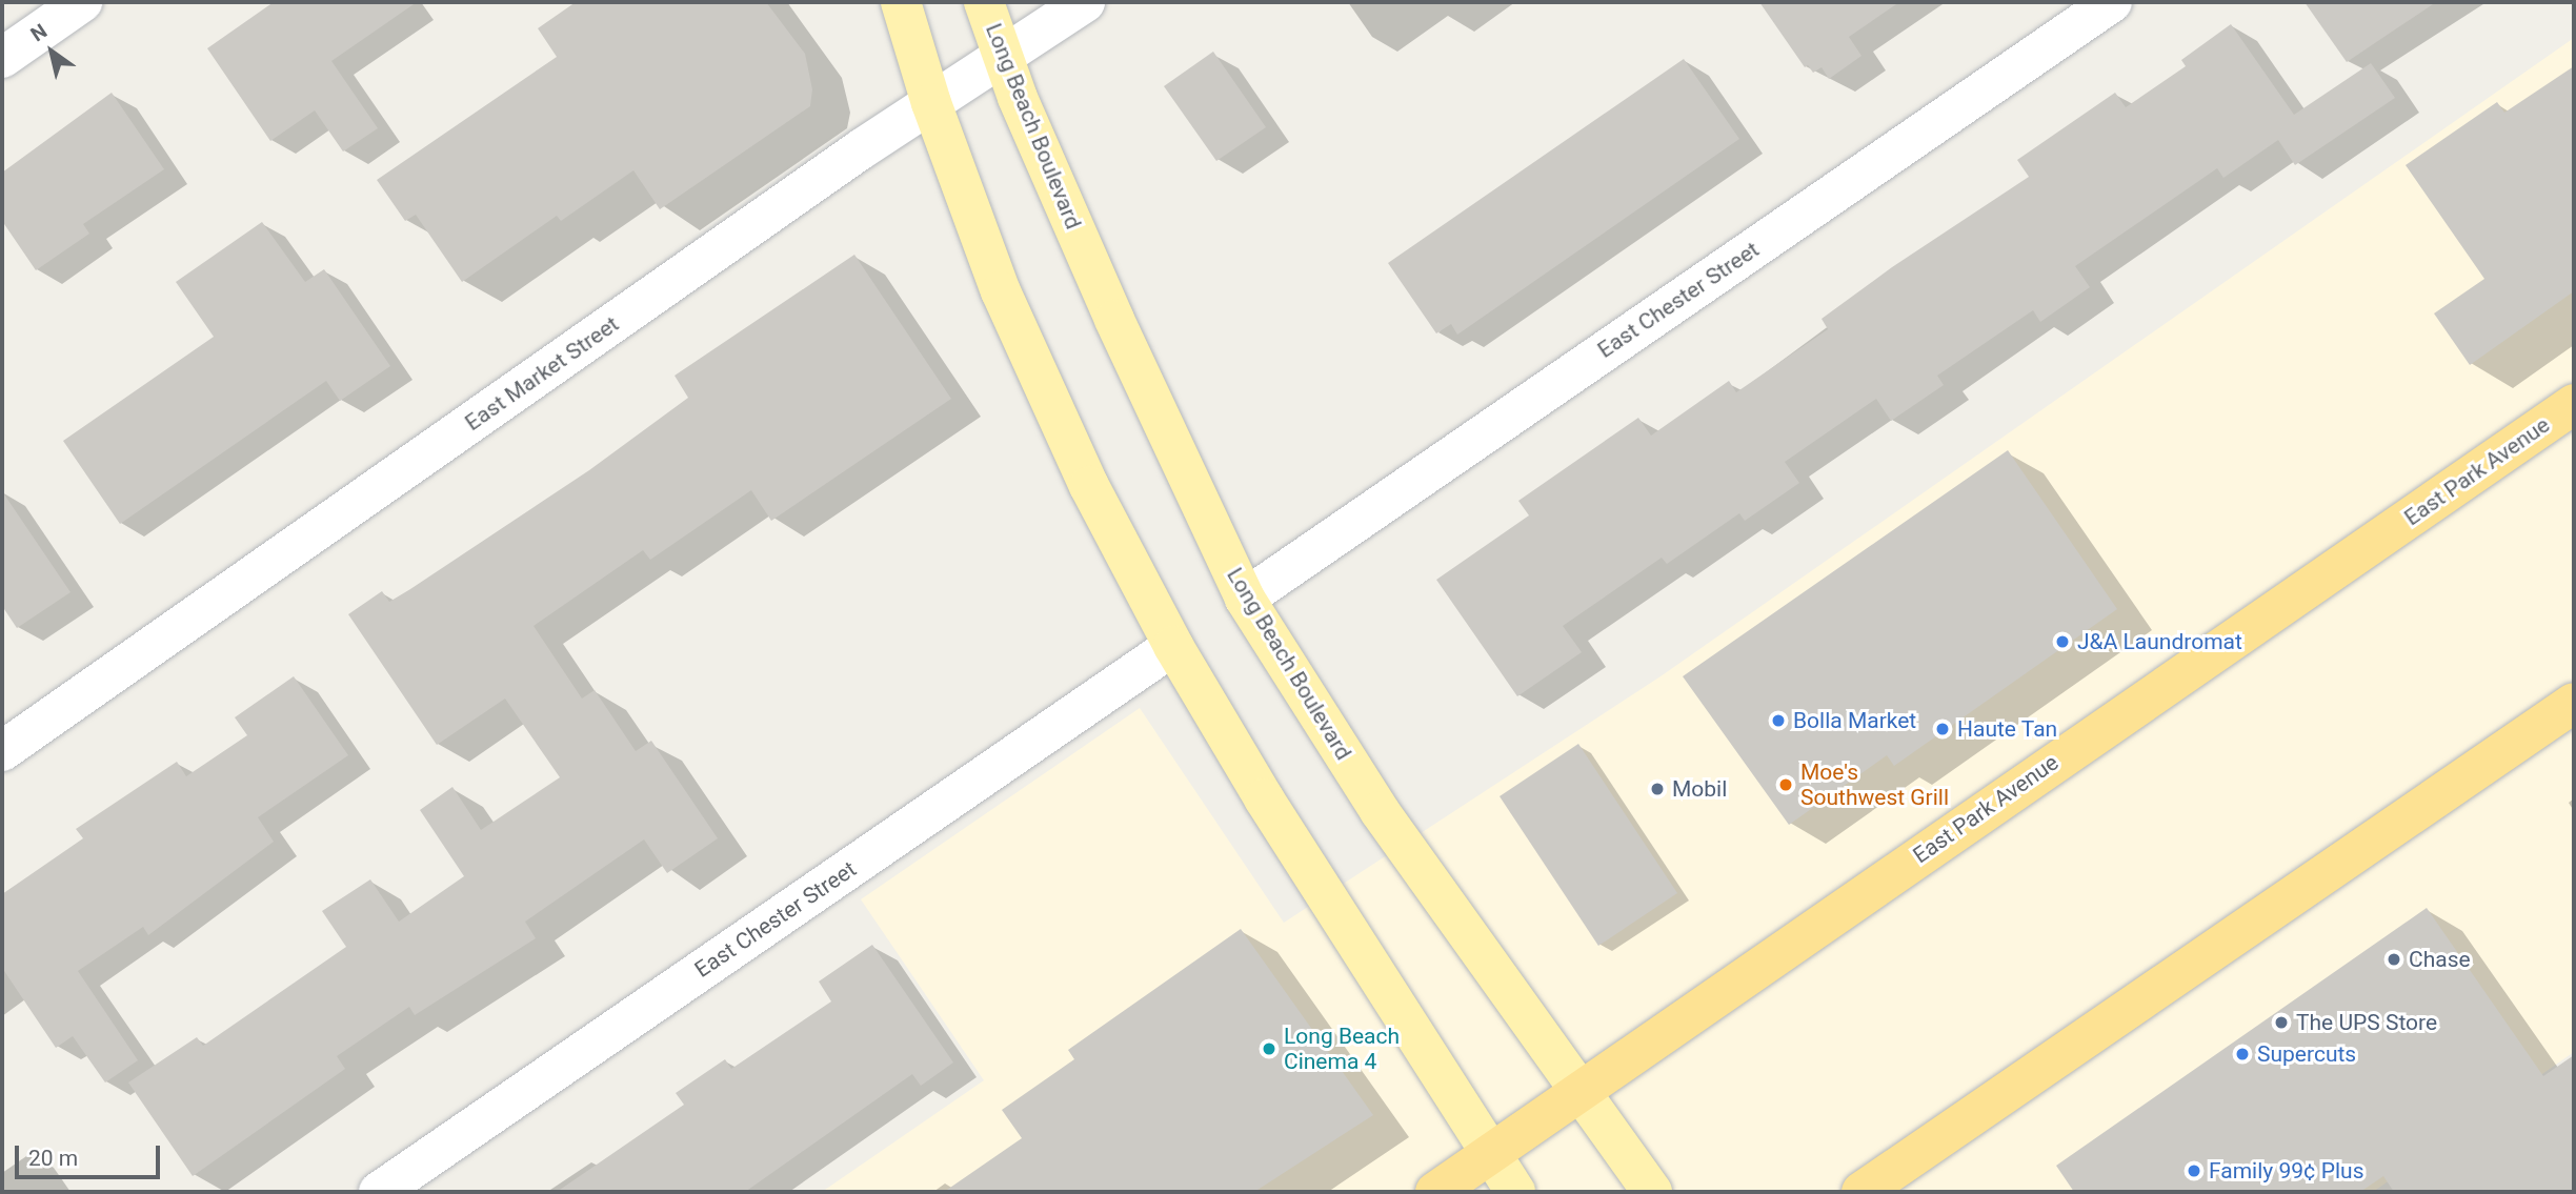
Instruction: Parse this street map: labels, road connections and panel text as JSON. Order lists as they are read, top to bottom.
{
  "streets": {
    "highway": ["East Park Avenue"],
    "main road": ["Long Beach Boulevard"],
    "street": ["East Chester Street", "East Market Street"]
  },
  "crossings": [
    ["Long Beach Boulevard", "East Chester Street"],
    ["Long Beach Boulevard", "East Market Street"],
    ["Long Beach Boulevard", "East Park Avenue"]
  ],
  "places": [
    "J&A Laundromat",
    "Bolla Market",
    "Haute Tan",
    "Moe's Southwest Grill",
    "Mobil",
    "Chase",
    "The UPS Store",
    "Long Beach Cinema 4",
    "Supercuts",
    "Family 99¢ Plus"
  ],
  "scale_bar": "20 m",
  "north": "top left"
}
